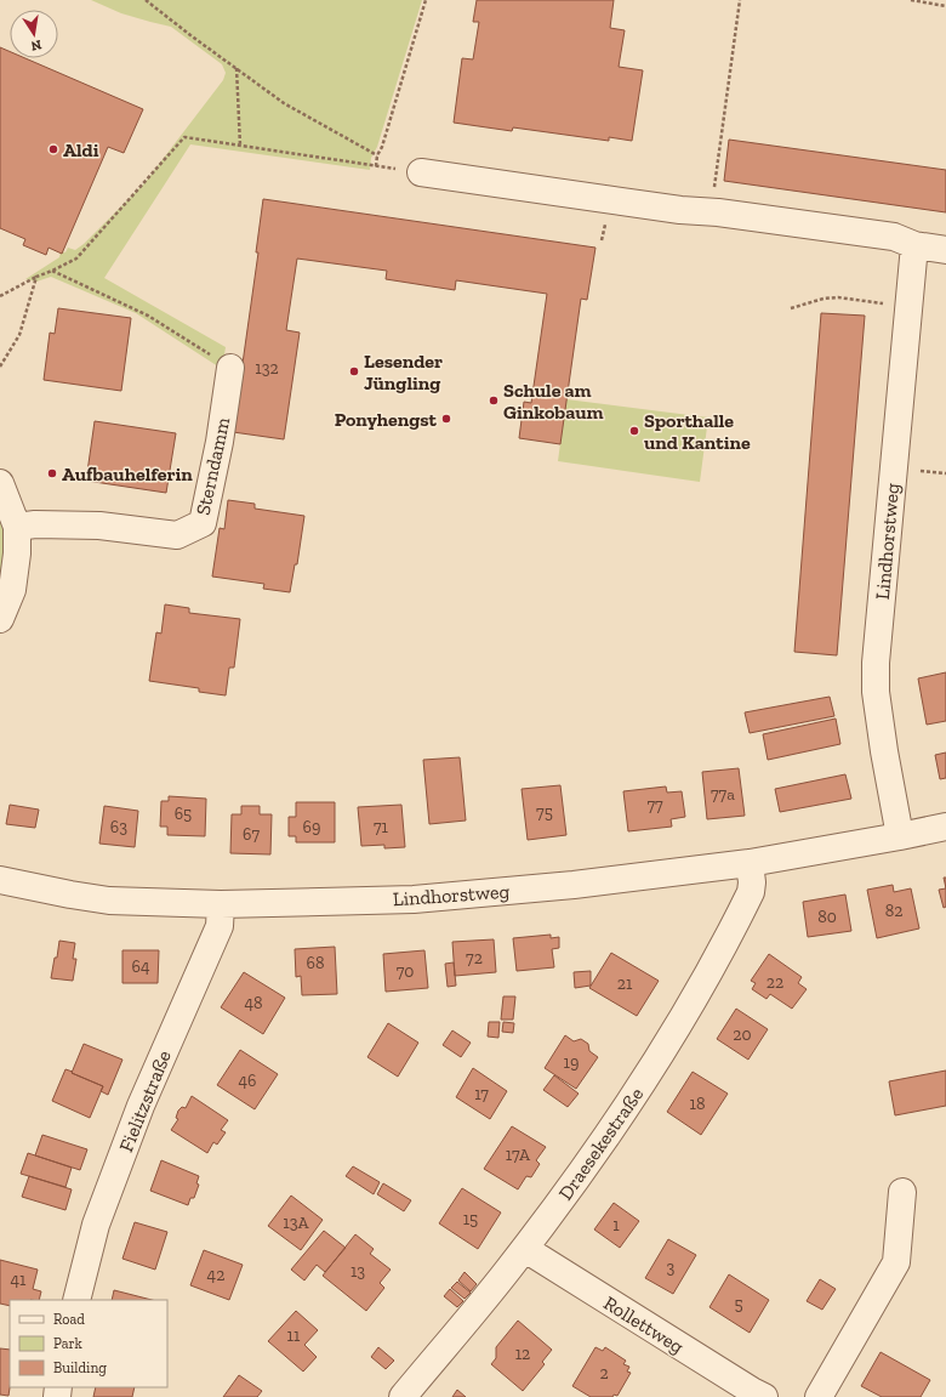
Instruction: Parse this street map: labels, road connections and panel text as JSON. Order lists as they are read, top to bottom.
{
  "streets": {
    "street": [
      "Sterndamm",
      "Lindhorstweg",
      "Fielitzstraße",
      "Draesekestraße",
      "Rollettweg"
    ]
  },
  "crossings": [
    ["Lindhorstweg", "Fielitzstraße"],
    ["Lindhorstweg", "Draesekestraße"],
    ["Draesekestraße", "Rollettweg"]
  ],
  "places": [
    "Aldi",
    "Lesender Jüngling",
    "Schule am Ginkobaum",
    "Ponyhengst",
    "Sporthalle und Kantine",
    "Aufbauhelferin"
  ],
  "house_numbers": [
    "132",
    "77a",
    "77",
    "75",
    "65",
    "63",
    "69",
    "71",
    "67",
    "82",
    "80",
    "72",
    "68",
    "64",
    "70",
    "22",
    "21",
    "48",
    "20",
    "19",
    "46",
    "17",
    "18",
    "17A",
    "15",
    "13A",
    "1",
    "3",
    "13",
    "42",
    "41",
    "5",
    "11",
    "12",
    "2"
  ],
  "legend": ["Road", "Park", "Building"],
  "north": "bottom"
}
